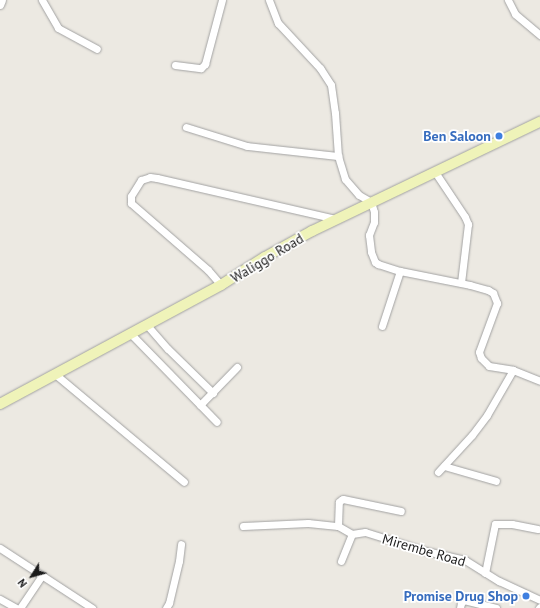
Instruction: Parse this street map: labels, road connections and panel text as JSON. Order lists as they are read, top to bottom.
{
  "streets": {
    "street": ["Waliggo Road", "Mirembe Road"]
  },
  "places": ["Ben Saloon", "Promise Drug Shop"],
  "north": "bottom left"
}
